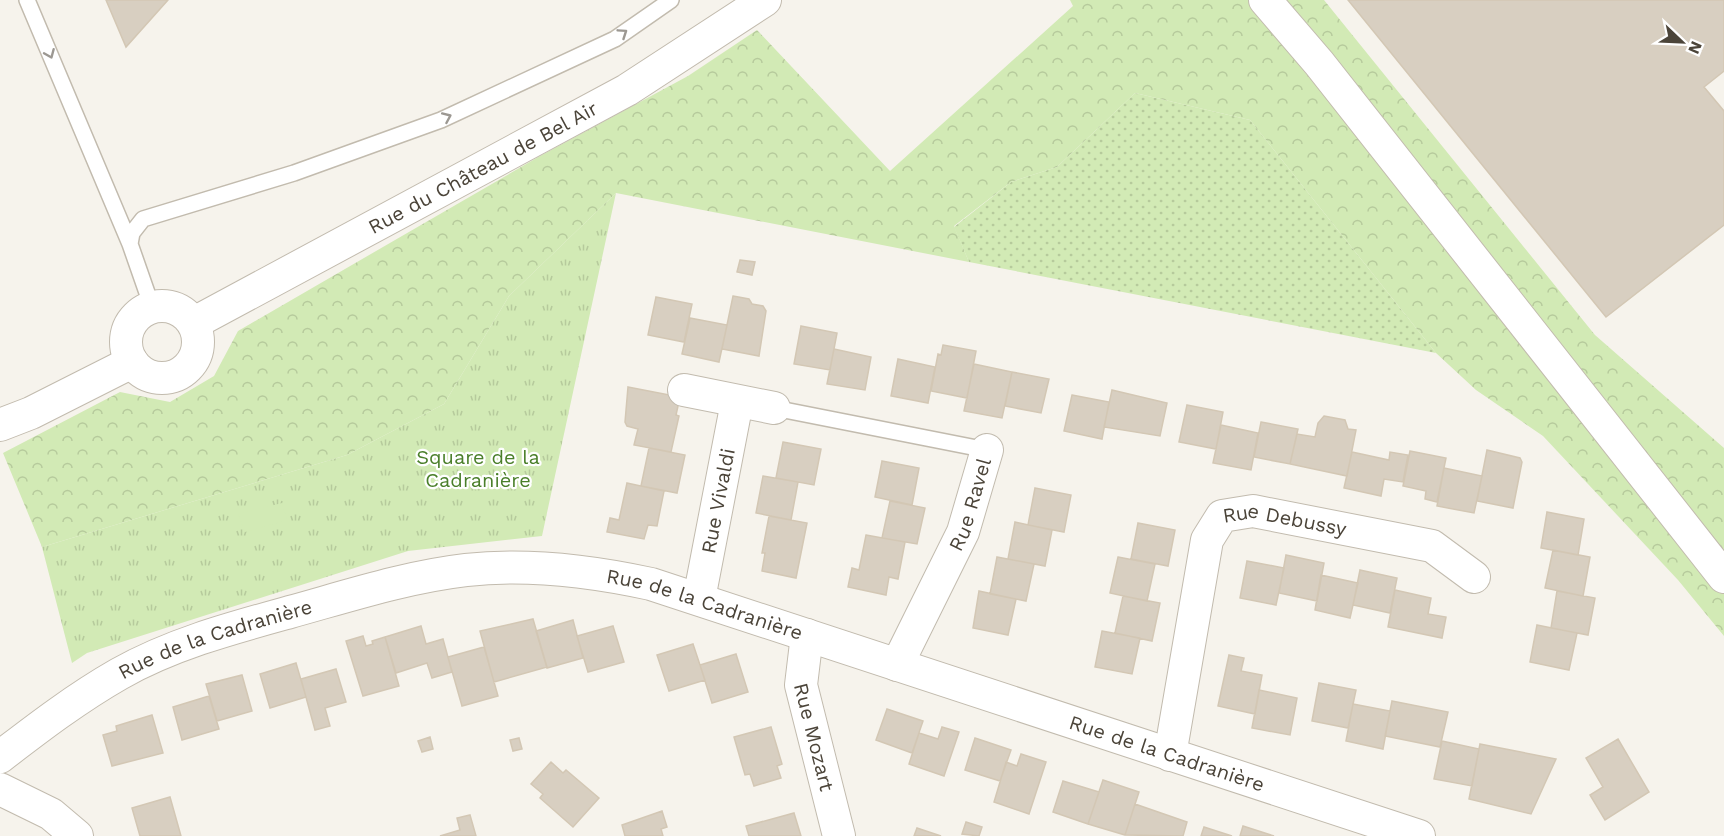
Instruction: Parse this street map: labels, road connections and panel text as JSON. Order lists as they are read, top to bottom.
{
  "streets": {
    "street": [
      "Rue du Château de Bel Air",
      "Rue Vivaldi",
      "Rue Ravel",
      "Rue Debussy",
      "Rue de la Cadranière",
      "Rue Mozart"
    ]
  },
  "crossings": [
    ["Rue Vivaldi", "Rue de la Cadranière"],
    ["Rue Ravel", "Rue de la Cadranière"],
    ["Rue Debussy", "Rue de la Cadranière"],
    ["Rue de la Cadranière", "Rue Mozart"]
  ],
  "parks": ["Square de la Cadranière"],
  "north": "bottom right"
}
